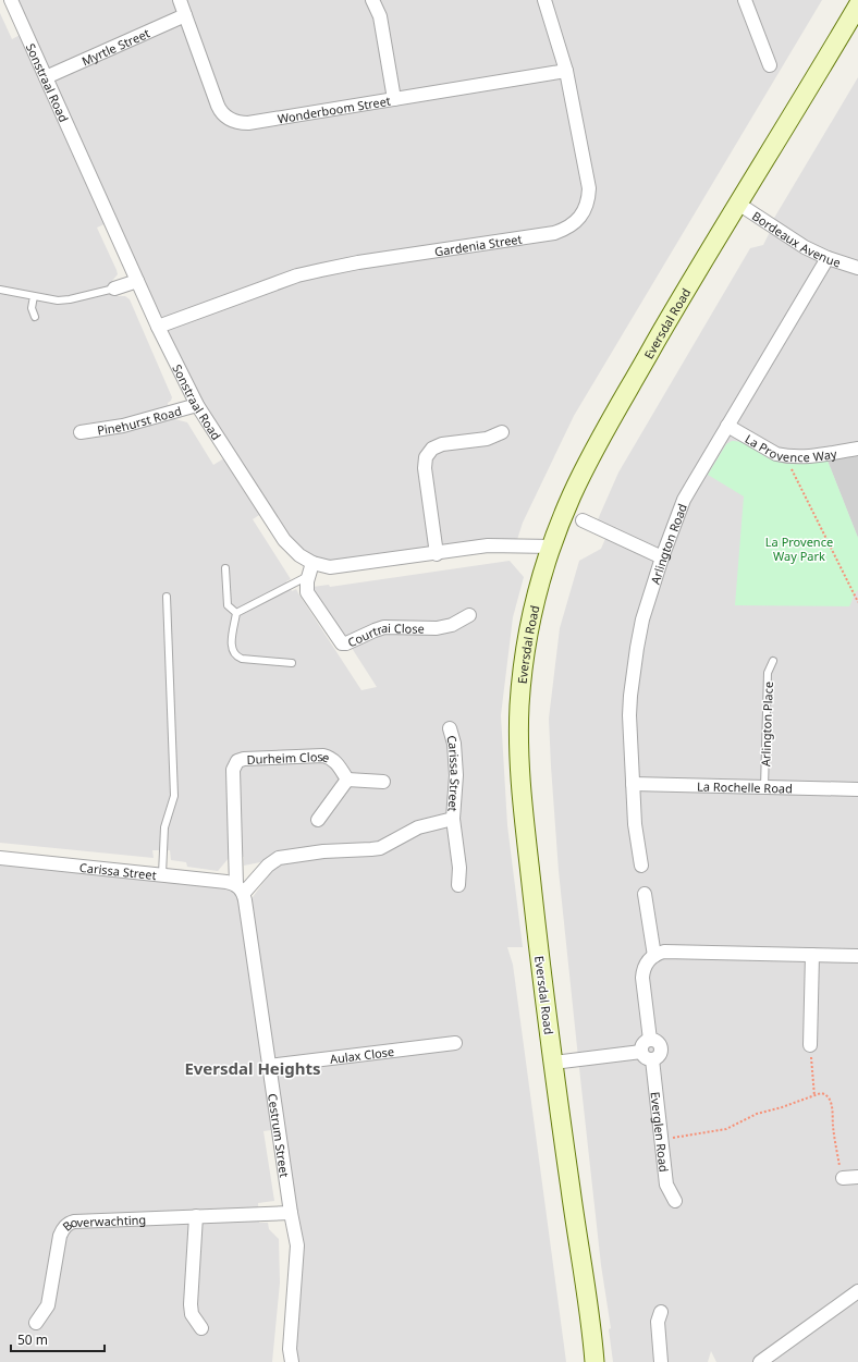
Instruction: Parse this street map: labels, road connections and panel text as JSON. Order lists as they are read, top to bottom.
{
  "streets": {
    "street": [
      "Myrtle Street",
      "Sonstraal Road",
      "Wonderboom Street",
      "Bordeaux Avenue",
      "Gardenia Street",
      "Eversdal Road",
      "Pinehurst Road",
      "La Provence Way",
      "Arlington Road",
      "Courtrai Close",
      "Durheim Close",
      "Carissa Street",
      "La Rochelle Road",
      "Aulax Close",
      "Everglen Road",
      "Cestrum Street",
      "Boverwachting"
    ],
    "lane": ["Arlington Place"]
  },
  "crossings": [
    ["Myrtle Street", "Sonstraal Road"],
    ["Myrtle Street", "Wonderboom Street"],
    ["Sonstraal Road", "Gardenia Street"],
    ["Sonstraal Road", "Eversdal Road"],
    ["Sonstraal Road", "Pinehurst Road"],
    ["Sonstraal Road", "Courtrai Close"],
    ["Wonderboom Street", "Gardenia Street"],
    ["Bordeaux Avenue", "Eversdal Road"],
    ["Bordeaux Avenue", "Arlington Road"],
    ["La Provence Way", "Arlington Road"],
    ["Arlington Road", "La Rochelle Road"],
    ["Arlington Place", "La Rochelle Road"],
    ["Durheim Close", "Carissa Street"],
    ["Durheim Close", "Cestrum Street"],
    ["Carissa Street", "Cestrum Street"],
    ["Aulax Close", "Cestrum Street"],
    ["Cestrum Street", "Boverwachting"]
  ],
  "districts": ["Eversdal Heights"],
  "parks": ["La Provence Way Park"],
  "scale_bar": "50 m"
}
